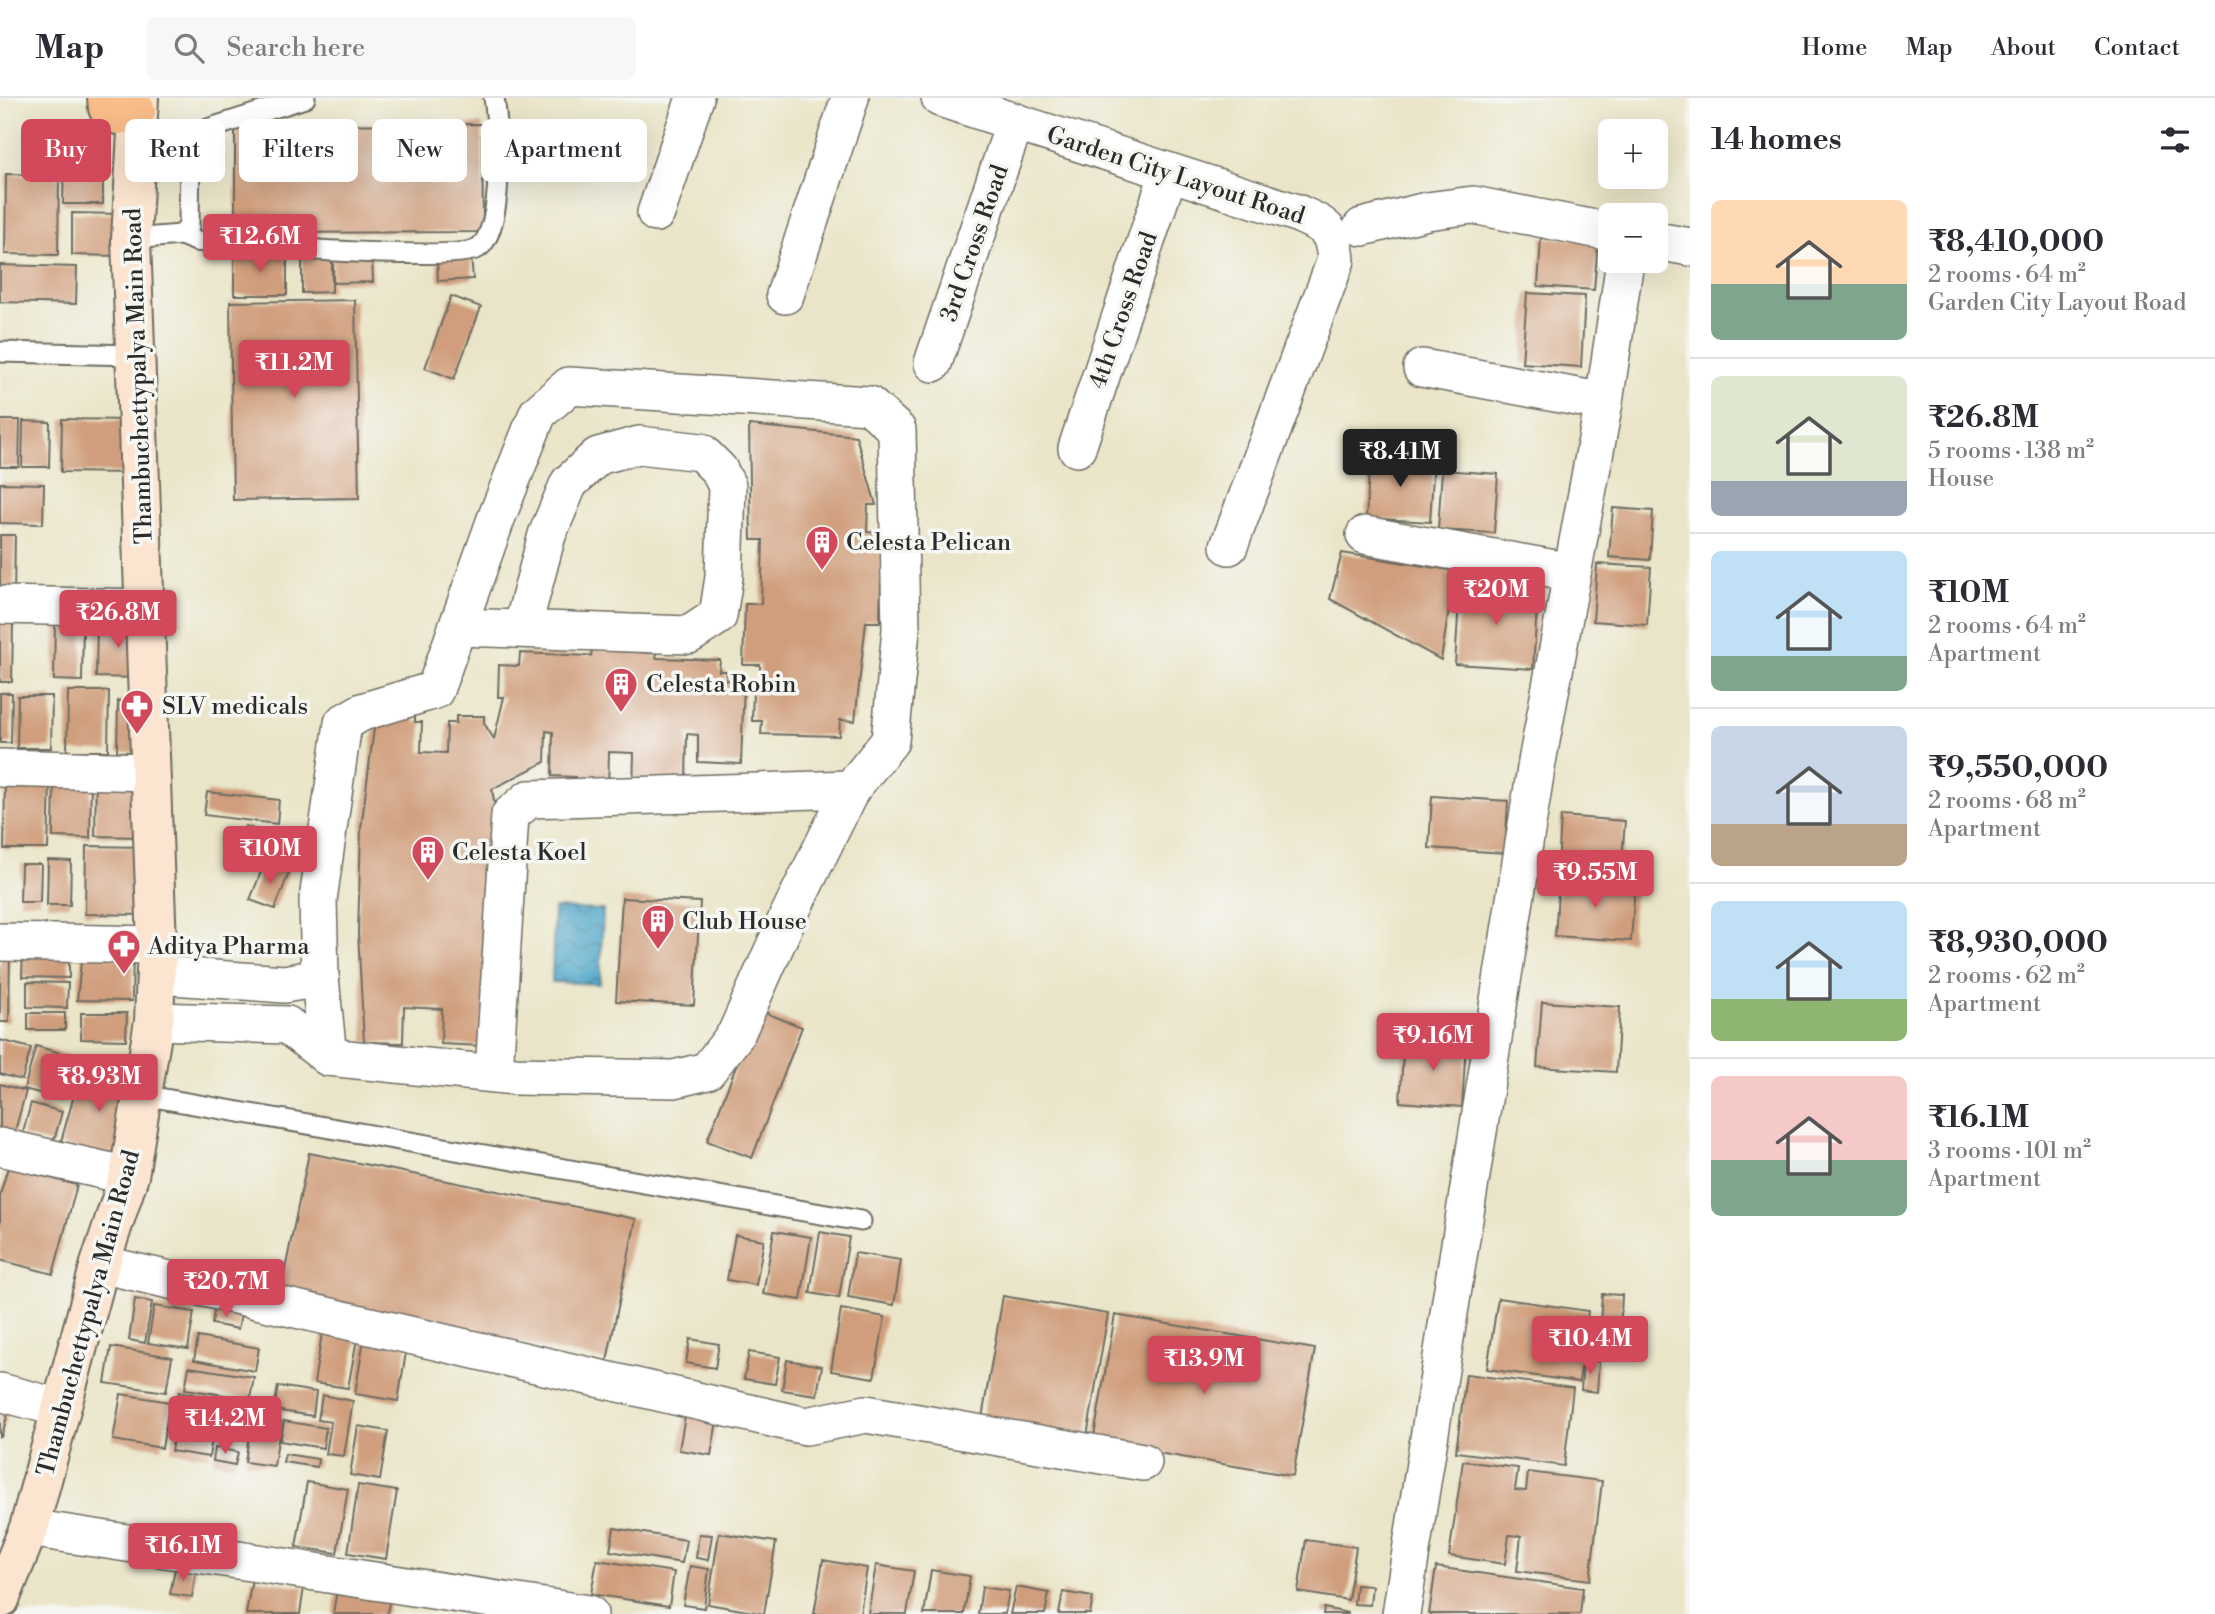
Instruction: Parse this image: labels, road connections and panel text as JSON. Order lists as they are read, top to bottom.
{
  "streets": {
    "main road": ["Thambuchettypalya Main Road"],
    "street": ["Garden City Layout Road", "3rd Cross Road", "4th Cross Road"]
  },
  "crossings": [
    ["Garden City Layout Road", "3rd Cross Road"],
    ["Garden City Layout Road", "4th Cross Road"]
  ],
  "places": {
    "building": [
      "Celesta Pelican",
      "Celesta Robin",
      "Celesta Koel",
      "Club House"
    ],
    "pharmacy": ["SLV medicals", "Aditya Pharma"]
  },
  "page": {
    "header": "Map",
    "search": "Search here",
    "nav": [
      "Home",
      "Map",
      "About",
      "Contact"
    ],
    "heading": "14 homes",
    "map_buttons": ["+", "−"],
    "chip": [
      "Buy",
      "Rent",
      "Filters",
      "New",
      "Apartment"
    ],
    "list": [
      {
        "name": "₹8,410,000",
        "note": "2 rooms · 64 m² · Garden City Layout Road"
      },
      {
        "name": "₹26.8M",
        "note": "5 rooms · 138 m² · House"
      },
      {
        "name": "₹10M",
        "note": "2 rooms · 64 m² · Apartment"
      },
      {
        "name": "₹9,550,000",
        "note": "2 rooms · 68 m² · Apartment"
      },
      {
        "name": "₹8,930,000",
        "note": "2 rooms · 62 m² · Apartment"
      },
      {
        "name": "₹16.1M",
        "note": "3 rooms · 101 m² · Apartment"
      }
    ],
    "price": [
      "₹12.6M",
      "₹11.2M",
      "₹8.41M",
      "₹20M",
      "₹26.8M",
      "₹10M",
      "₹9.55M",
      "₹9.16M",
      "₹8.93M",
      "₹20.7M",
      "₹10.4M",
      "₹13.9M",
      "₹14.2M",
      "₹16.1M"
    ]
  }
}
